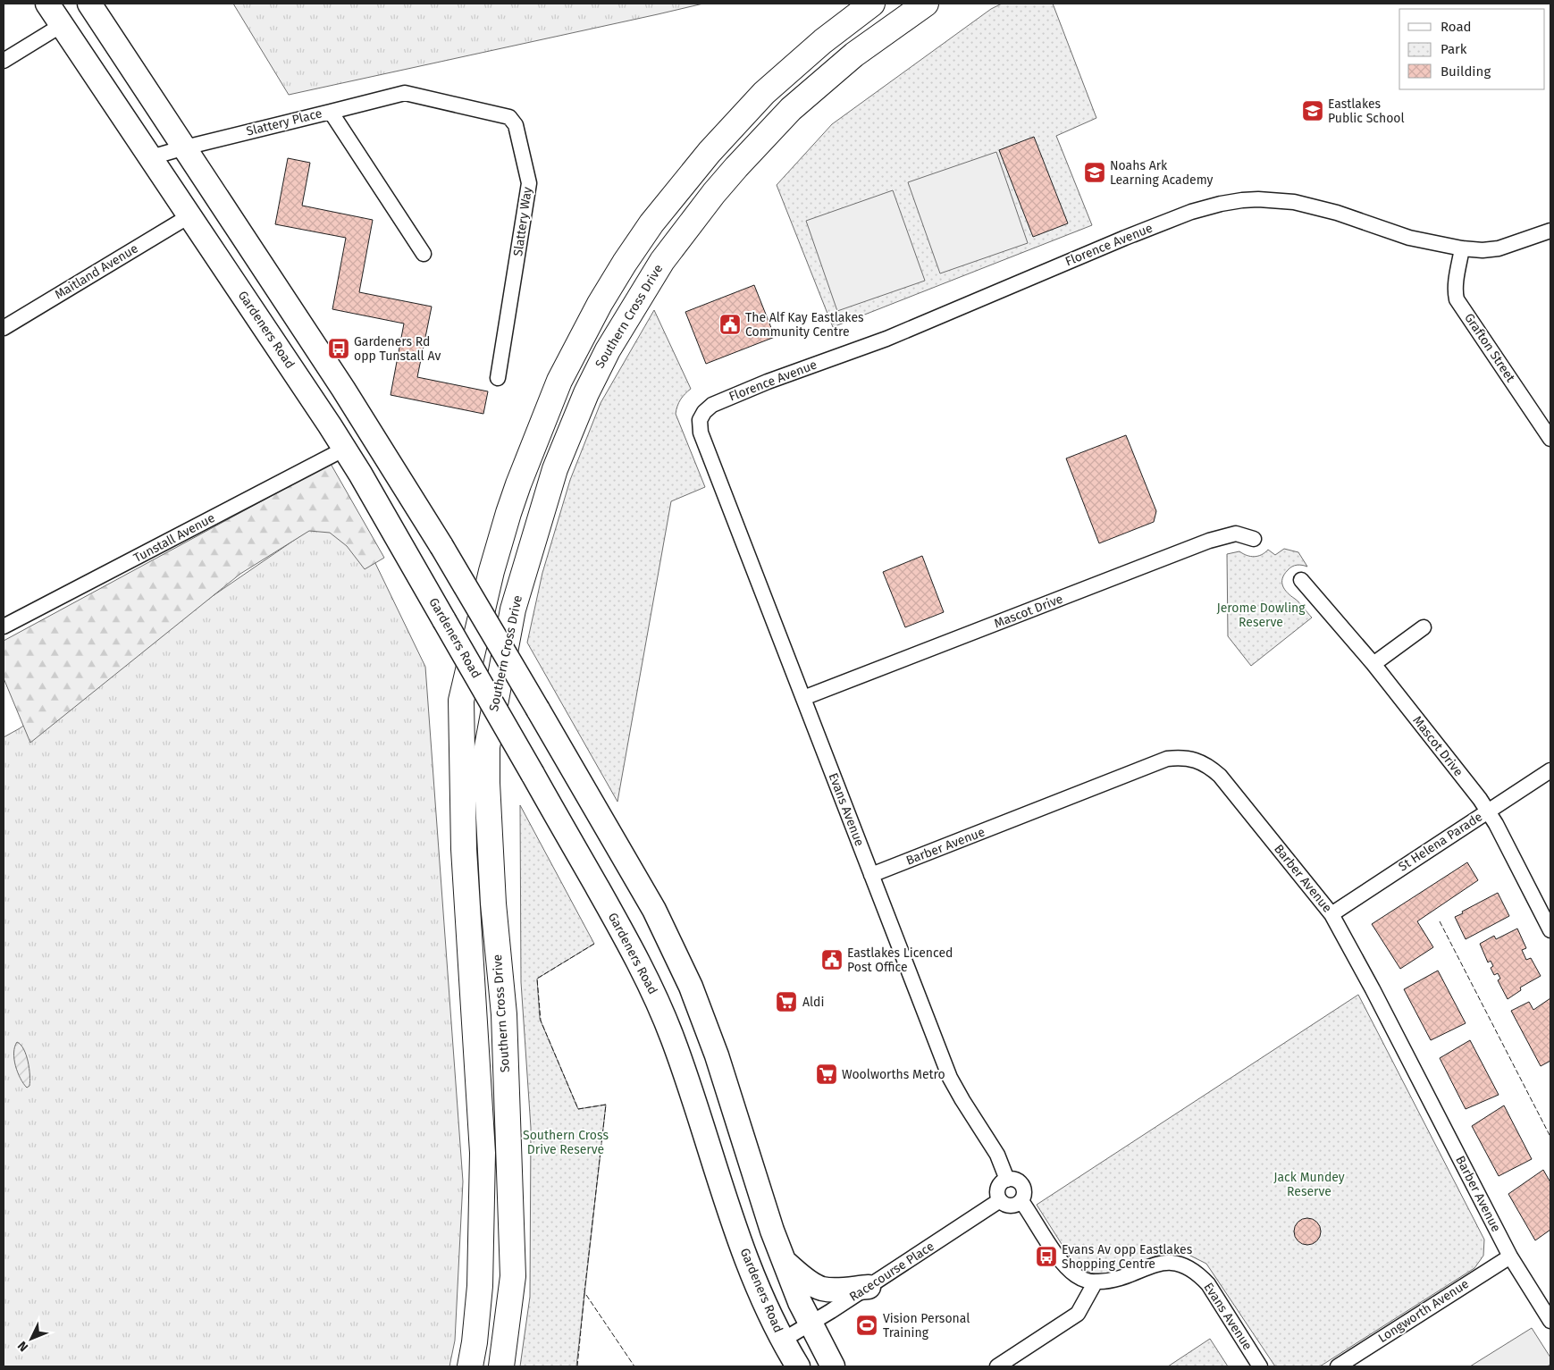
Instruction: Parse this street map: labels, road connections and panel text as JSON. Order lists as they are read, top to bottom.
{
  "streets": {
    "highway": ["Southern Cross Drive"],
    "main road": ["Gardeners Road"],
    "street": [
      "Slattery Place",
      "Slattery Way",
      "Florence Avenue",
      "Maitland Avenue",
      "Grafton Street",
      "Tunstall Avenue",
      "Mascot Drive",
      "Evans Avenue",
      "St Helena Parade",
      "Barber Avenue",
      "Racecourse Place",
      "Longworth Avenue"
    ]
  },
  "crossings": [
    ["Slattery Place", "Slattery Way"],
    ["Slattery Place", "Gardeners Road"],
    ["Florence Avenue", "Grafton Street"],
    ["Florence Avenue", "Evans Avenue"],
    ["Maitland Avenue", "Gardeners Road"],
    ["Gardeners Road", "Tunstall Avenue"],
    ["Gardeners Road", "Racecourse Place"],
    ["Mascot Drive", "Evans Avenue"],
    ["Mascot Drive", "St Helena Parade"],
    ["Evans Avenue", "Barber Avenue"],
    ["Evans Avenue", "Racecourse Place"],
    ["St Helena Parade", "Barber Avenue"],
    ["Barber Avenue", "Longworth Avenue"]
  ],
  "parks": ["Jerome Dowling Reserve", "Southern Cross Drive Reserve", "Jack Mundey Reserve"],
  "places": {
    "school or university": ["Eastlakes Public School", "Noahs Ark Learning Academy"],
    "public building": ["The Alf Kay Eastlakes Community Centre", "Eastlakes Licenced Post Office"],
    "bus stop": ["Gardeners Rd opp Tunstall Av", "Evans Av opp Eastlakes Shopping Centre"],
    "supermarket": ["Aldi", "Woolworths Metro"],
    "sports": ["Vision Personal Training"]
  },
  "legend": ["Road", "Park", "Building"],
  "north": "bottom left"
}
